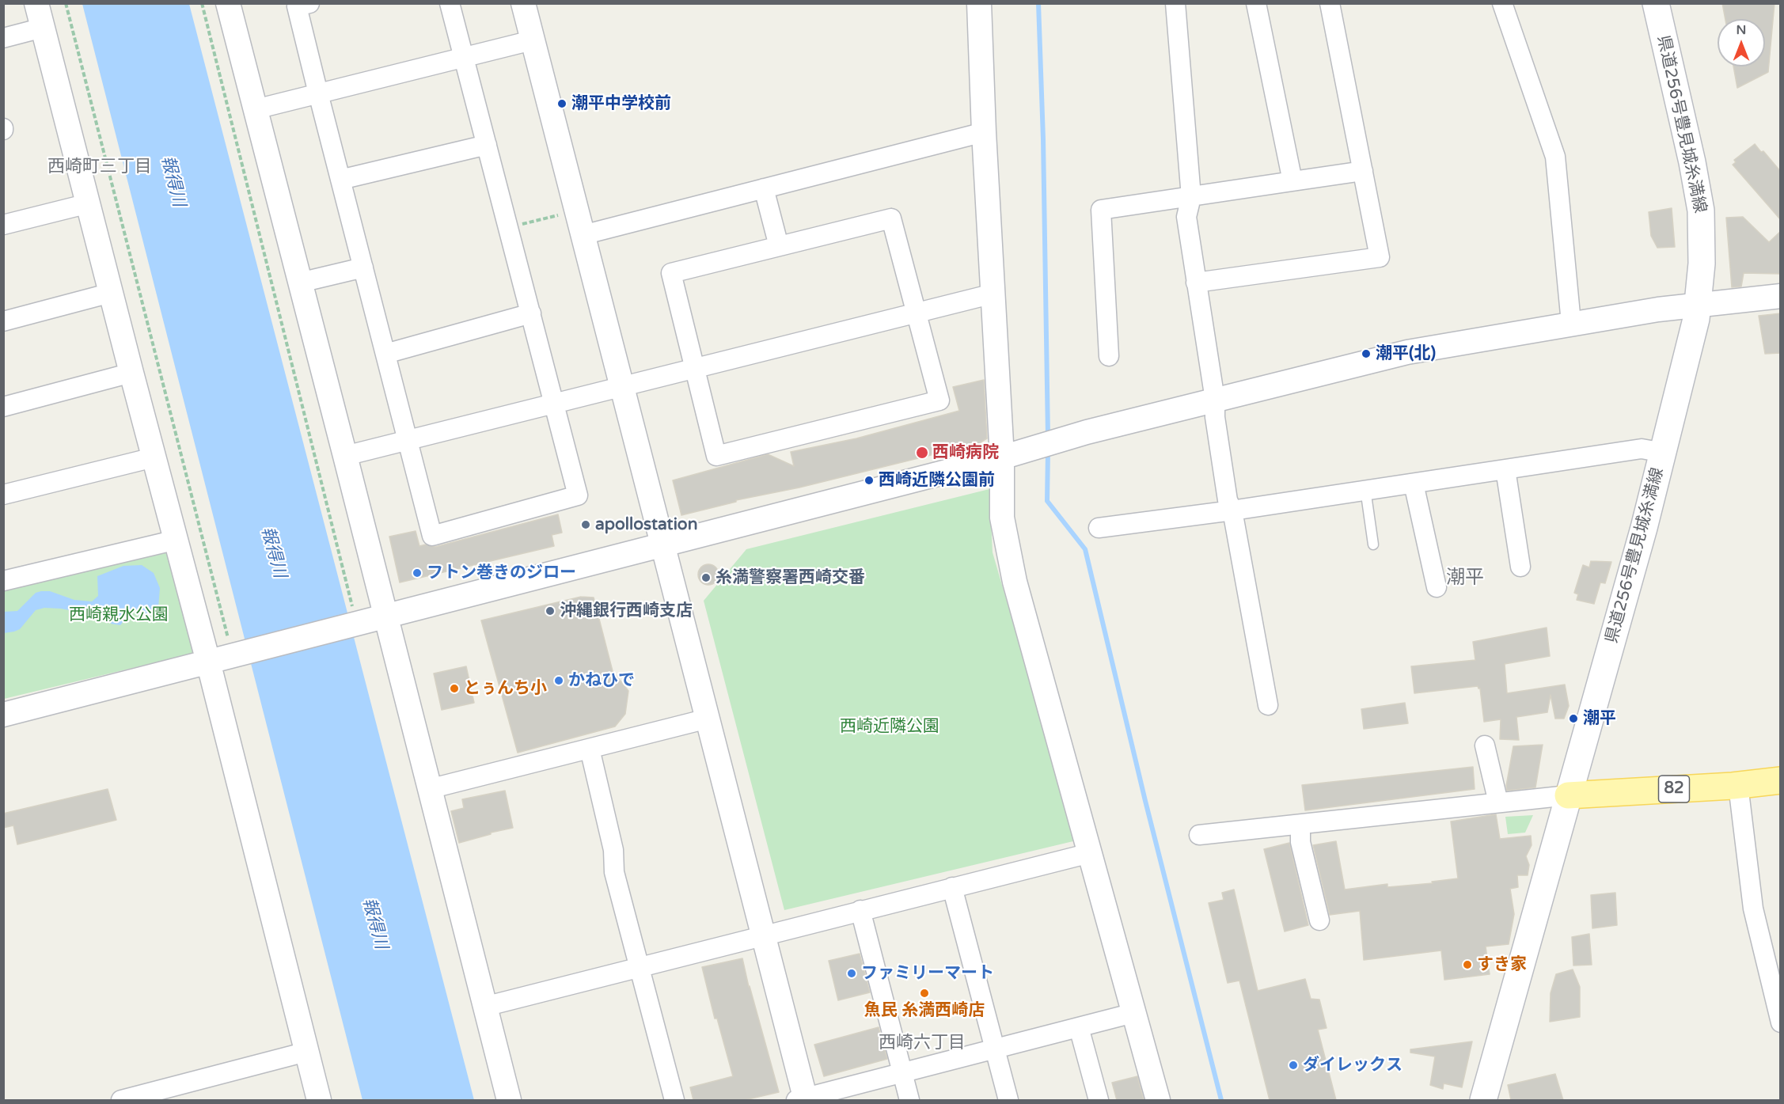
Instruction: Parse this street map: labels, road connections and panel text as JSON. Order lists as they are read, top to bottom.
{
  "streets": {
    "main road": ["県道256号豊見城糸満線", "82"]
  },
  "crossings": [
    ["県道256号豊見城糸満線", "82"]
  ],
  "districts": ["西崎町三丁目", "潮平", "西崎六丁目"],
  "water": ["報得川"],
  "parks": ["西崎親水公園", "西崎近隣公園"],
  "places": [
    "潮平中学校前",
    "潮平(北)",
    "西崎病院",
    "西崎近隣公園前",
    "apollostation",
    "フトン巻きのジロー",
    "糸満警察署西崎交番",
    "沖縄銀行西崎支店",
    "かねひで",
    "とぅんち小",
    "潮平",
    "すき家",
    "ファミリーマート",
    "魚民 糸満西崎店",
    "ダイレックス"
  ],
  "north": "top"
}
